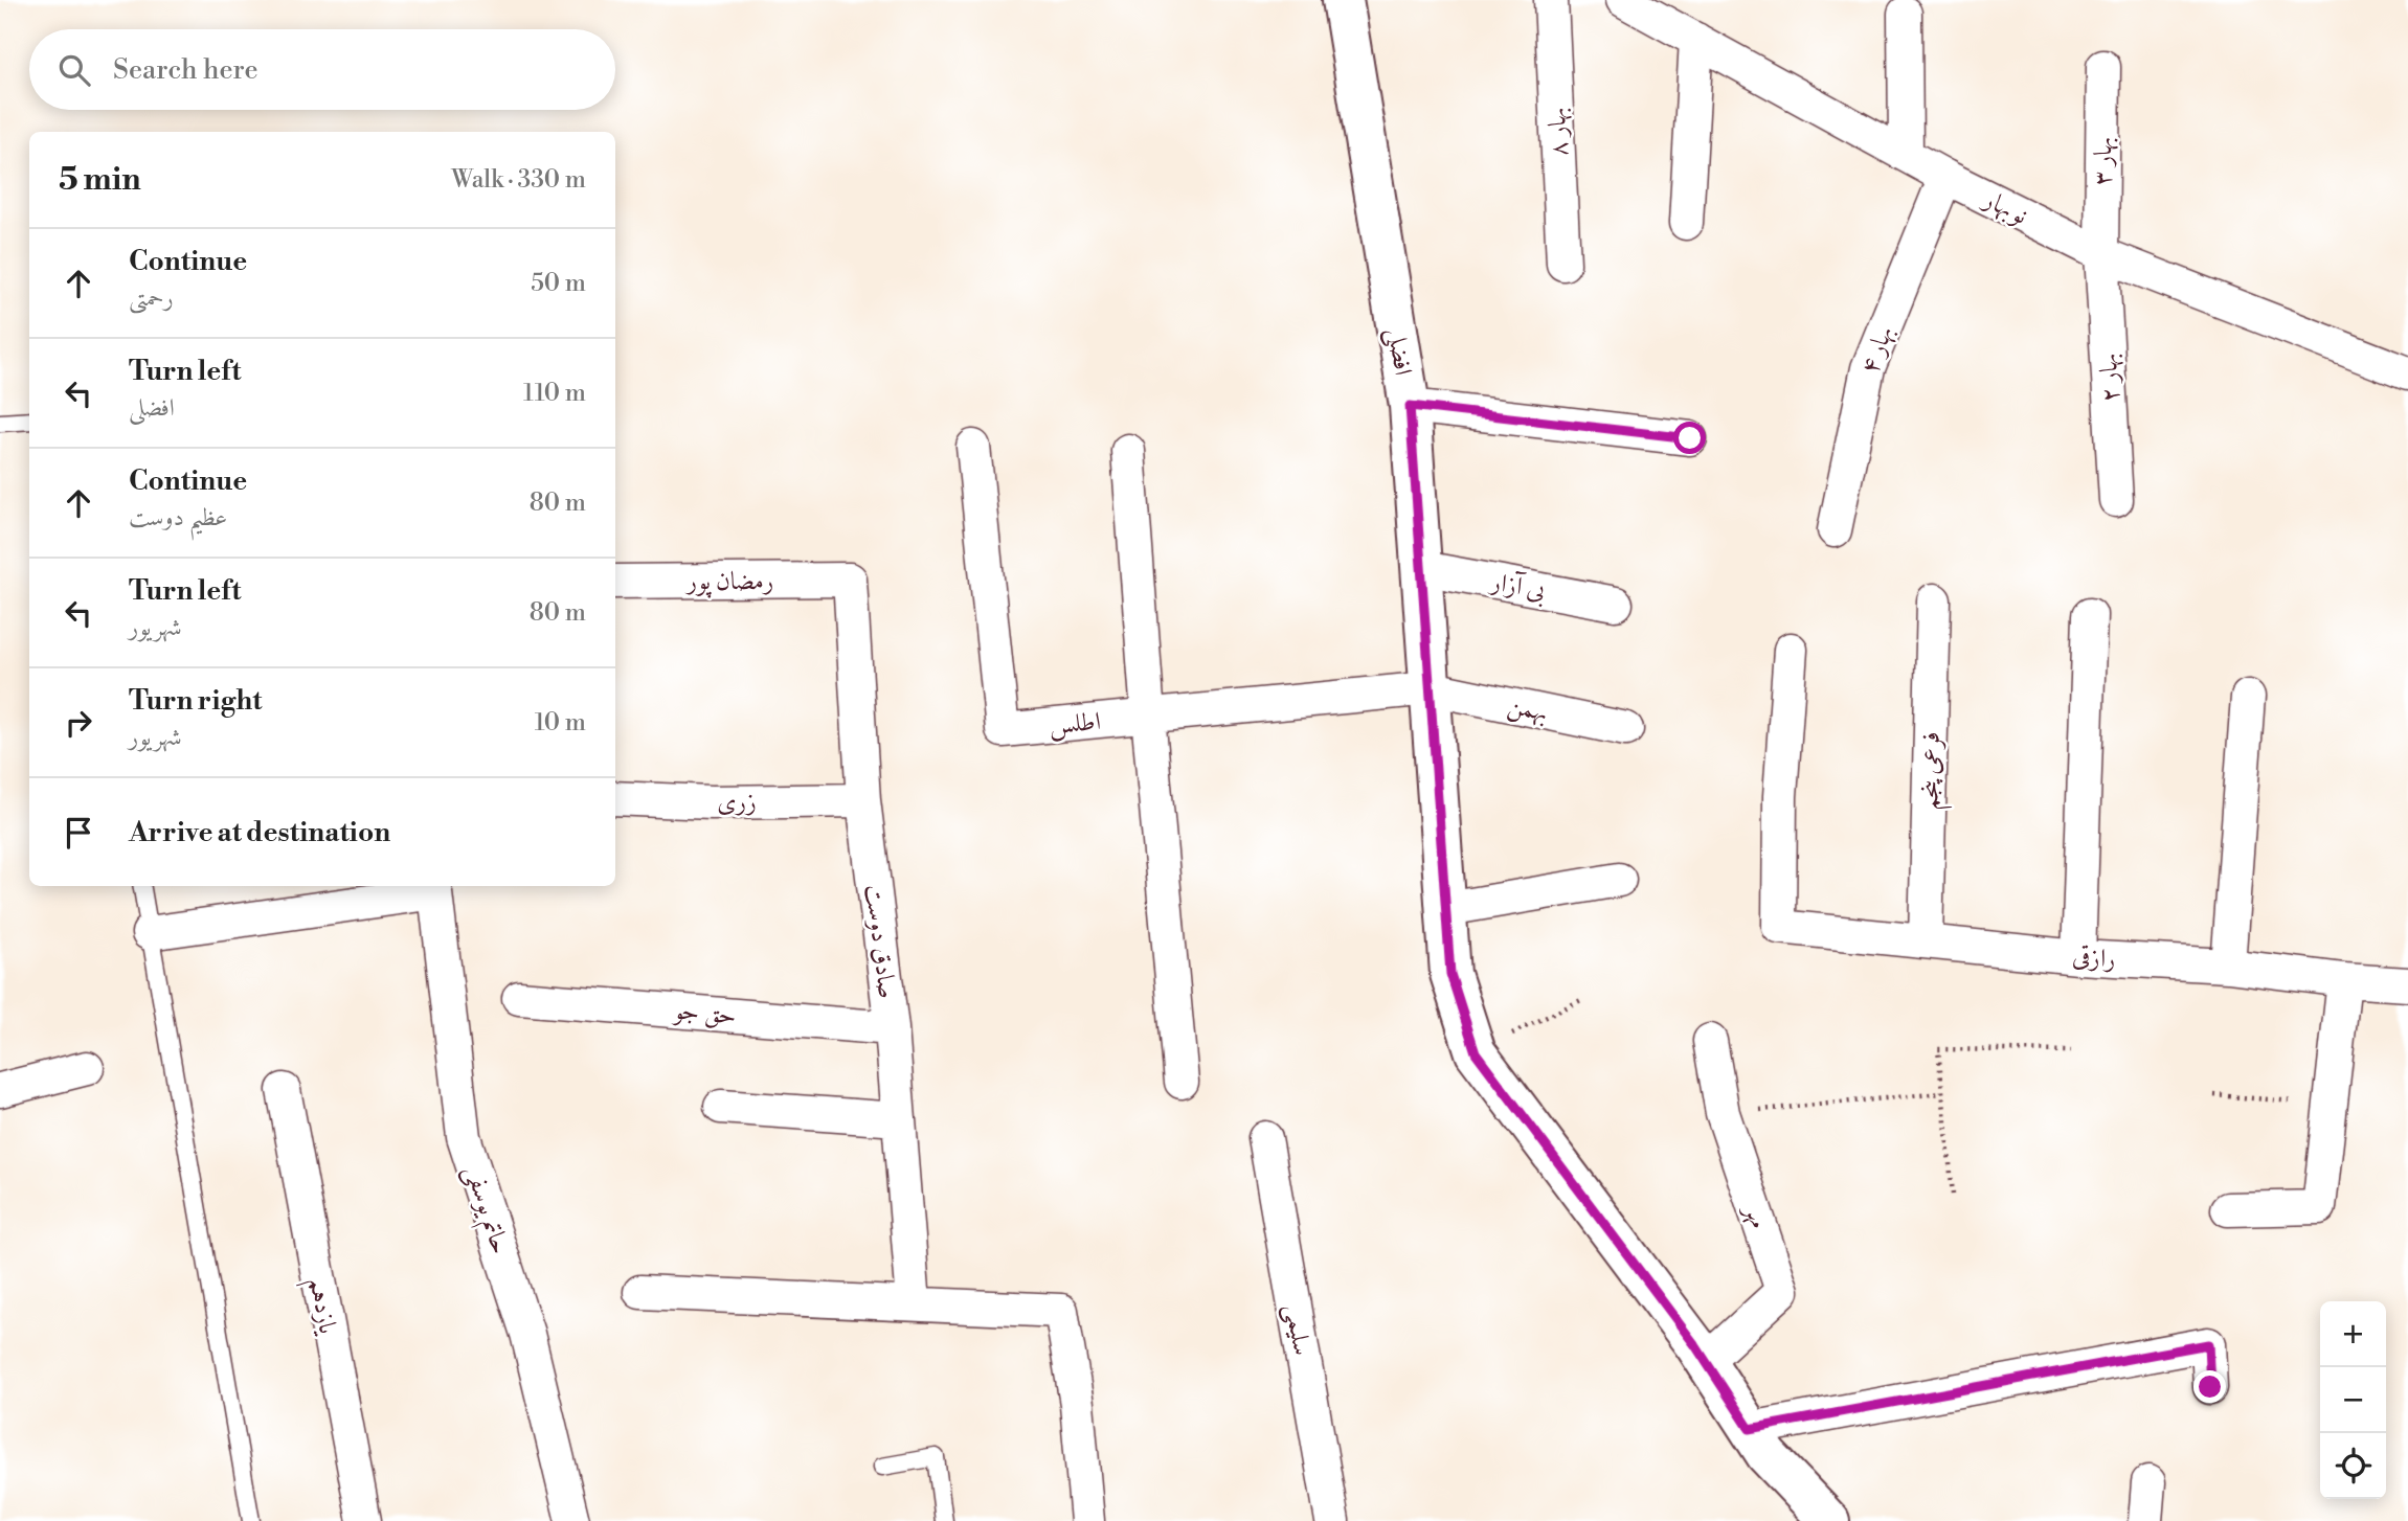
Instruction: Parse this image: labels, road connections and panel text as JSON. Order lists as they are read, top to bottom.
{
  "streets": {
    "street": [
      "بهار ۸",
      "بهار ۳",
      "نوبهار",
      "بهار ۴",
      "افضلی",
      "بهار ۲",
      "رمضان پور",
      "بی آزار",
      "بهمن",
      "اطلس",
      "فرعی پنجم",
      "زری",
      "صادق دوست",
      "رازقی",
      "حق جو",
      "حاتم یوسفی",
      "مهر",
      "یازدهم",
      "سلیمی"
    ]
  },
  "crossings": [
    ["بهار ۳", "نوبهار"],
    ["بهار ۳", "بهار ۲"],
    ["نوبهار", "بهار ۴"],
    ["نوبهار", "بهار ۲"],
    ["افضلی", "بی آزار"],
    ["افضلی", "بهمن"],
    ["افضلی", "اطلس"],
    ["افضلی", "مهر"],
    ["رمضان پور", "صادق دوست"],
    ["بهمن", "اطلس"],
    ["فرعی پنجم", "رازقی"],
    ["زری", "صادق دوست"],
    ["صادق دوست", "حق جو"]
  ],
  "page": {
    "search": "Search here",
    "heading": ["5 min", "Walk · 330 m"],
    "list": [
      ["Continue", "رحمتی", "50 m"],
      ["Turn left", "افضلی", "110 m"],
      ["Continue", "عظیم دوست", "80 m"],
      ["Turn left", "شهریور", "80 m"],
      ["Turn right", "شهریور", "10 m"],
      "Arrive at destination"
    ],
    "map_buttons": ["+", "−"]
  }
}
